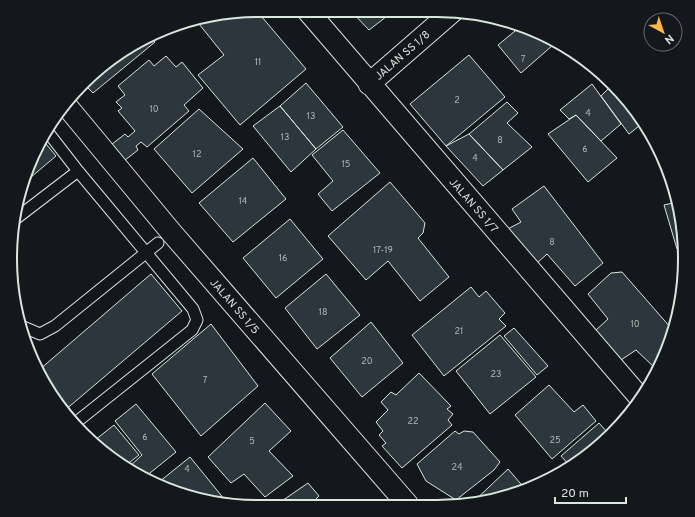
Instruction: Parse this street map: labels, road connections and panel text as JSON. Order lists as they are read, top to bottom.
{
  "streets": {
    "street": ["JALAN SS 1/8", "JALAN SS 1/7", "JALAN SS 1/5"]
  },
  "crossings": [
    ["JALAN SS 1/8", "JALAN SS 1/7"]
  ],
  "house_numbers": [
    "7",
    "11",
    "2",
    "10",
    "4",
    "13",
    "13",
    "8",
    "6",
    "12",
    "4",
    "15",
    "14",
    "8",
    "17-19",
    "16",
    "18",
    "10",
    "21",
    "20",
    "23",
    "7",
    "22",
    "6",
    "25",
    "5",
    "24",
    "4"
  ],
  "scale_bar": "20 m",
  "north": "bottom right"
}
